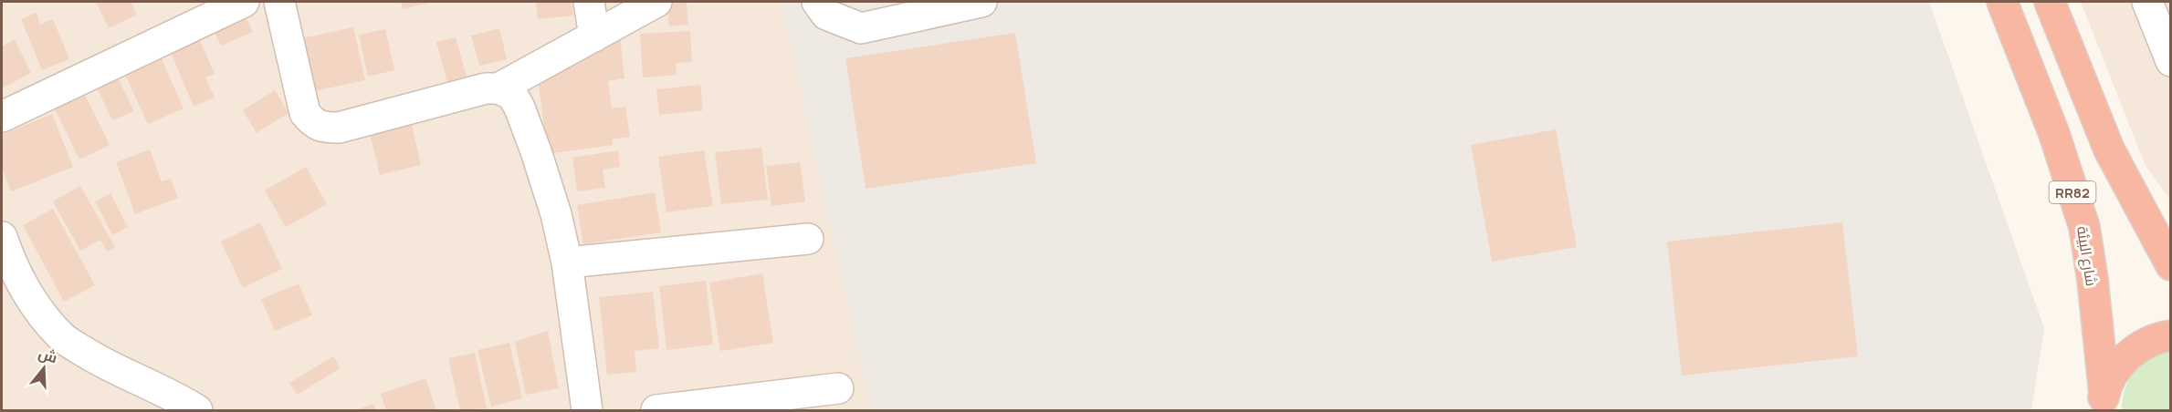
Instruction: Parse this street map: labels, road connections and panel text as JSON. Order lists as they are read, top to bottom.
{
  "streets": {
    "highway": ["RR82", "شارع البيئة"]
  },
  "crossings": [
    ["RR82", "شارع البيئة"]
  ],
  "north": "top"
}
